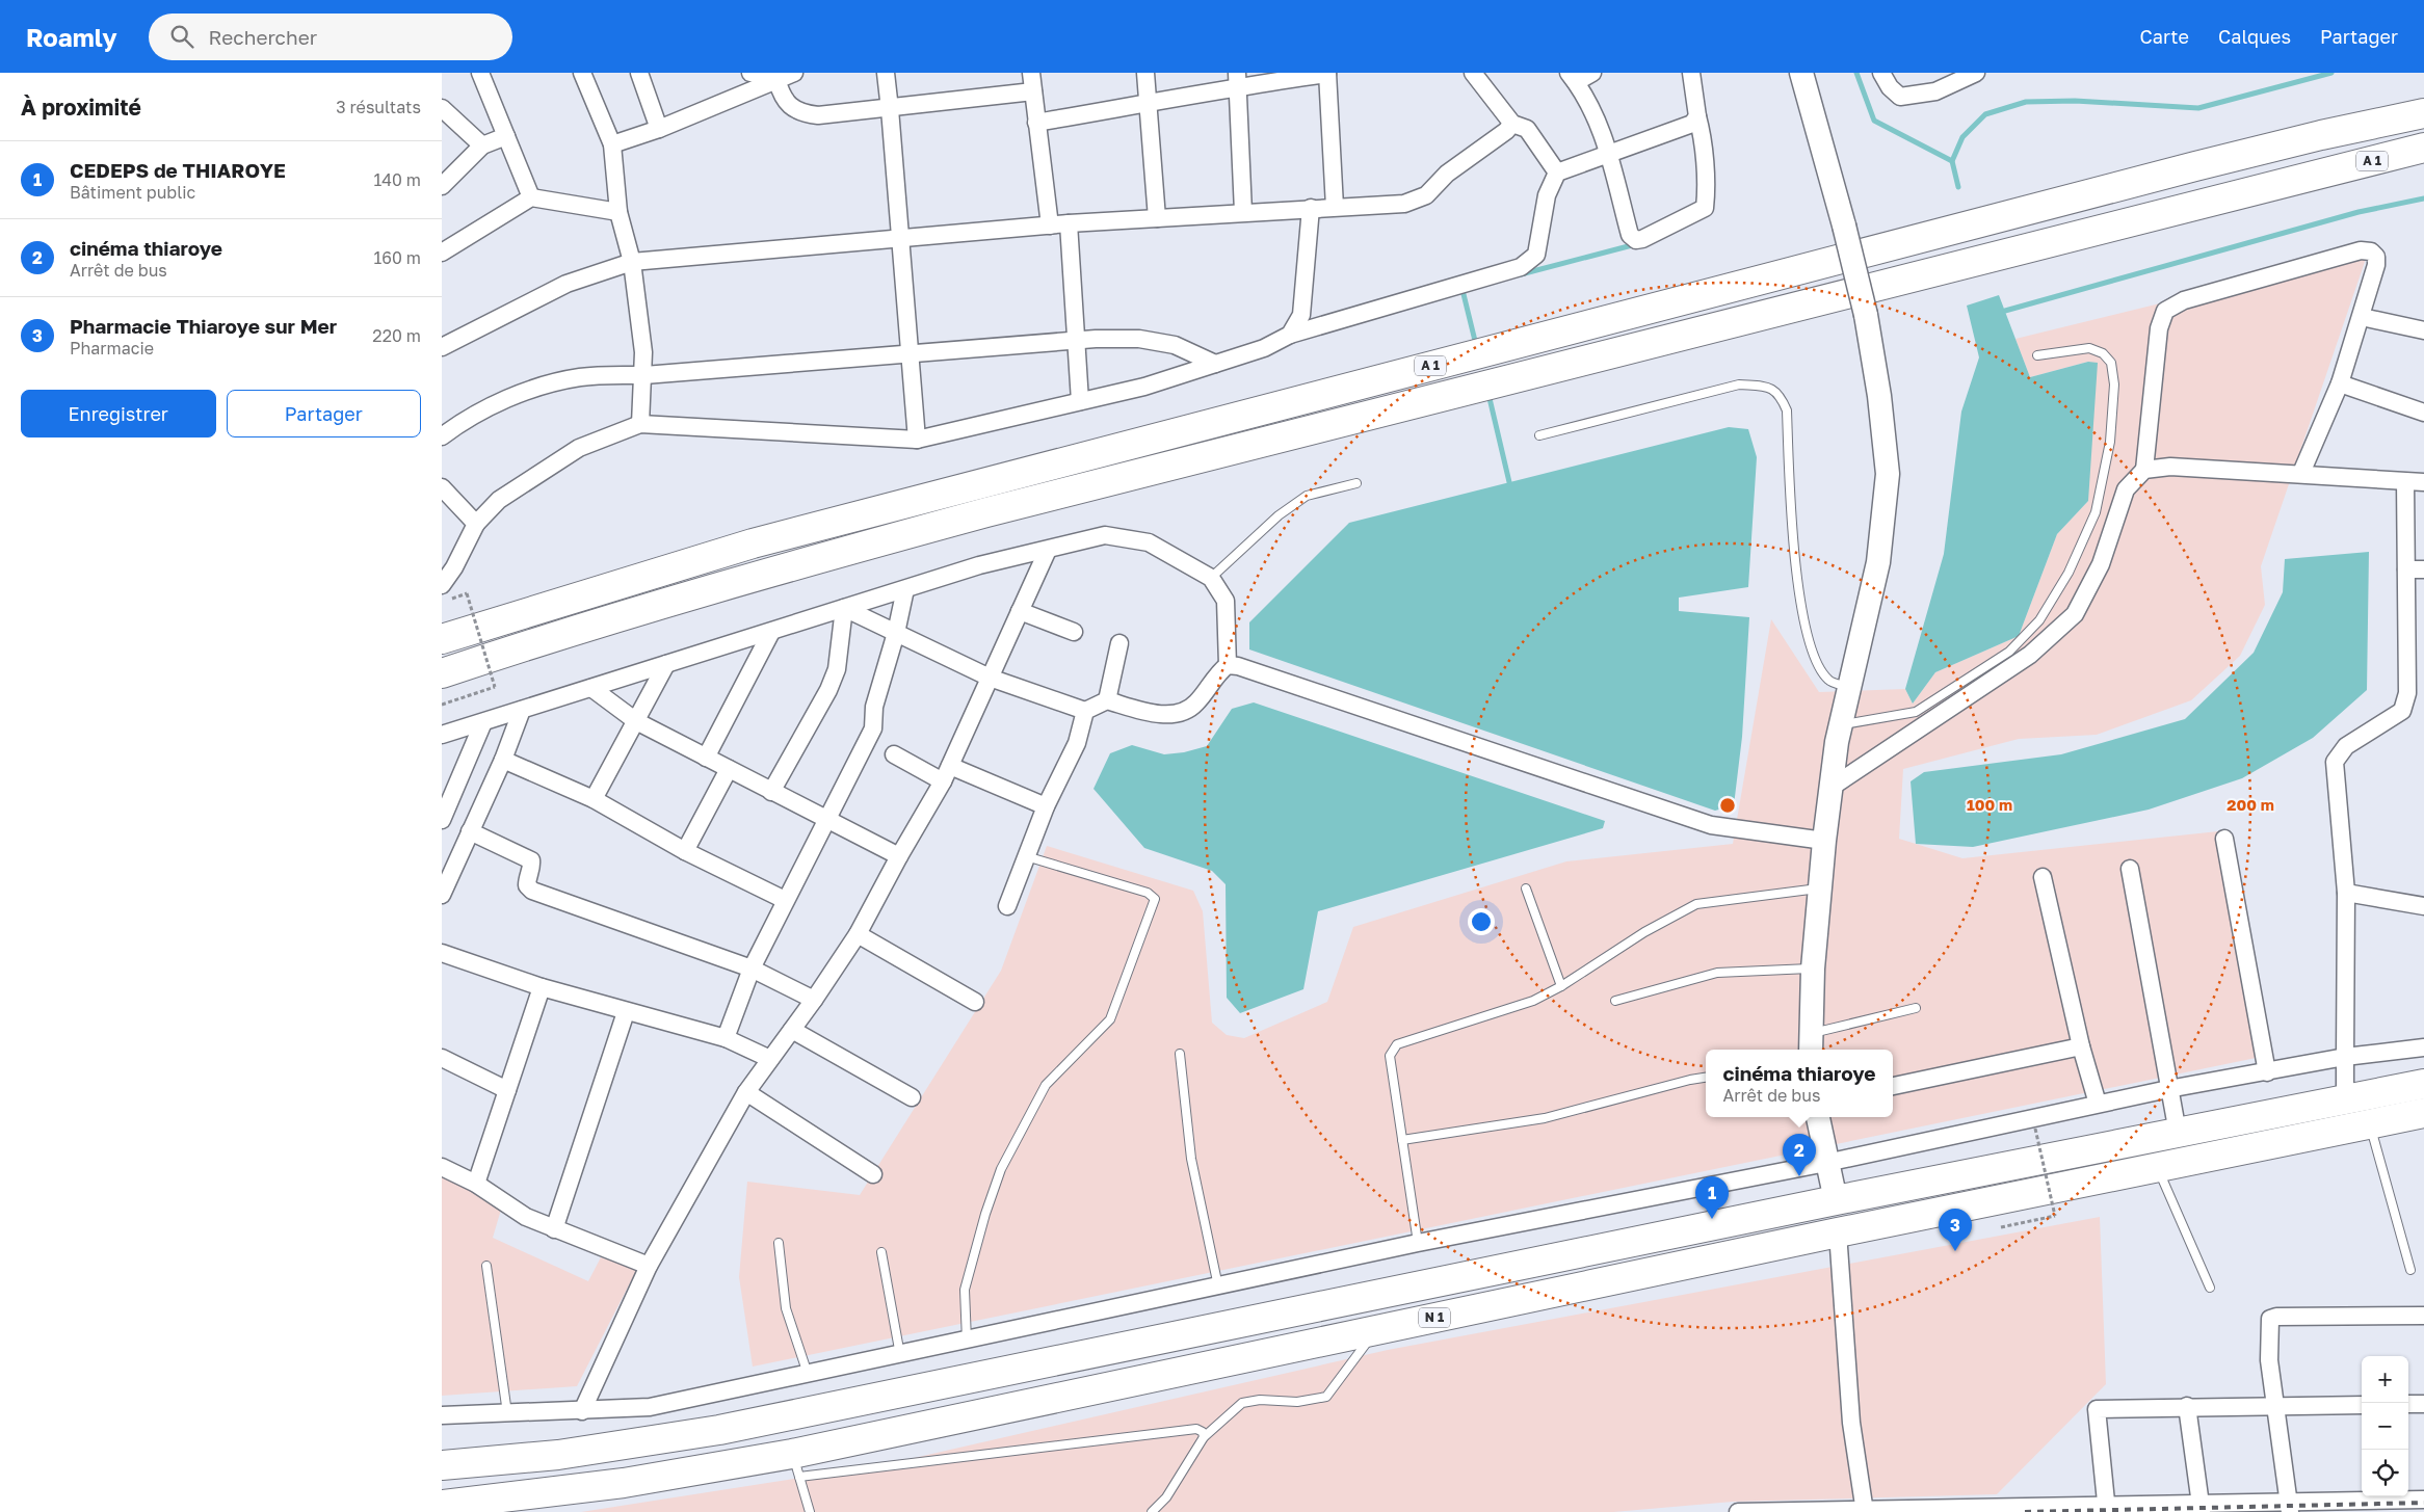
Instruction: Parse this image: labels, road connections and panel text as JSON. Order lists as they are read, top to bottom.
{
  "streets": {
    "highway": ["A 1", "N 1"]
  },
  "page": {
    "header": "Roamly",
    "search": "Rechercher",
    "nav": ["Carte", "Calques", "Partager"],
    "heading": ["À proximité", "3 résultats"],
    "list": [
      {
        "mark": "1",
        "name": "CEDEPS de THIAROYE",
        "note": "Bâtiment public",
        "value": "140 m"
      },
      {
        "mark": "2",
        "name": "cinéma thiaroye",
        "note": "Arrêt de bus",
        "value": "160 m"
      },
      {
        "mark": "3",
        "name": "Pharmacie Thiaroye sur Mer",
        "note": "Pharmacie",
        "value": "220 m"
      }
    ],
    "buttons": ["Enregistrer", "Partager"],
    "popup": ["cinéma thiaroye", "Arrêt de bus"],
    "pins": ["2", "1", "3"],
    "map_buttons": ["+", "−"]
  },
  "rings": ["100 m", "200 m"]
}
